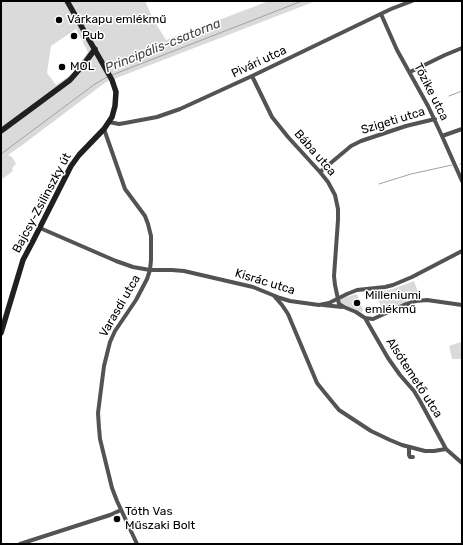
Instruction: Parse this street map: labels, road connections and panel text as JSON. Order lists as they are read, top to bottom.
{
  "streets": {
    "street": [
      "Pivári utca",
      "Tőzike utca",
      "Szigeti utca",
      "Bába utca",
      "Bajcsy-Zsilinszky út",
      "Kisrác utca",
      "Varasdi utca",
      "Alsótemető utca"
    ]
  },
  "crossings": [
    ["Pivári utca", "Tőzike utca"],
    ["Pivári utca", "Bába utca"],
    ["Pivári utca", "Bajcsy-Zsilinszky út"],
    ["Tőzike utca", "Szigeti utca"],
    ["Szigeti utca", "Bába utca"],
    ["Bába utca", "Kisrác utca"],
    ["Bajcsy-Zsilinszky út", "Kisrác utca"],
    ["Bajcsy-Zsilinszky út", "Varasdi utca"],
    ["Kisrác utca", "Varasdi utca"]
  ],
  "water": ["Principális-csatorna"],
  "places": [
    "Várkapu emlékmű",
    "Pub",
    "MOL",
    "Milleniumi emlékmű",
    "Tóth Vas Műszaki Bolt"
  ]
}
